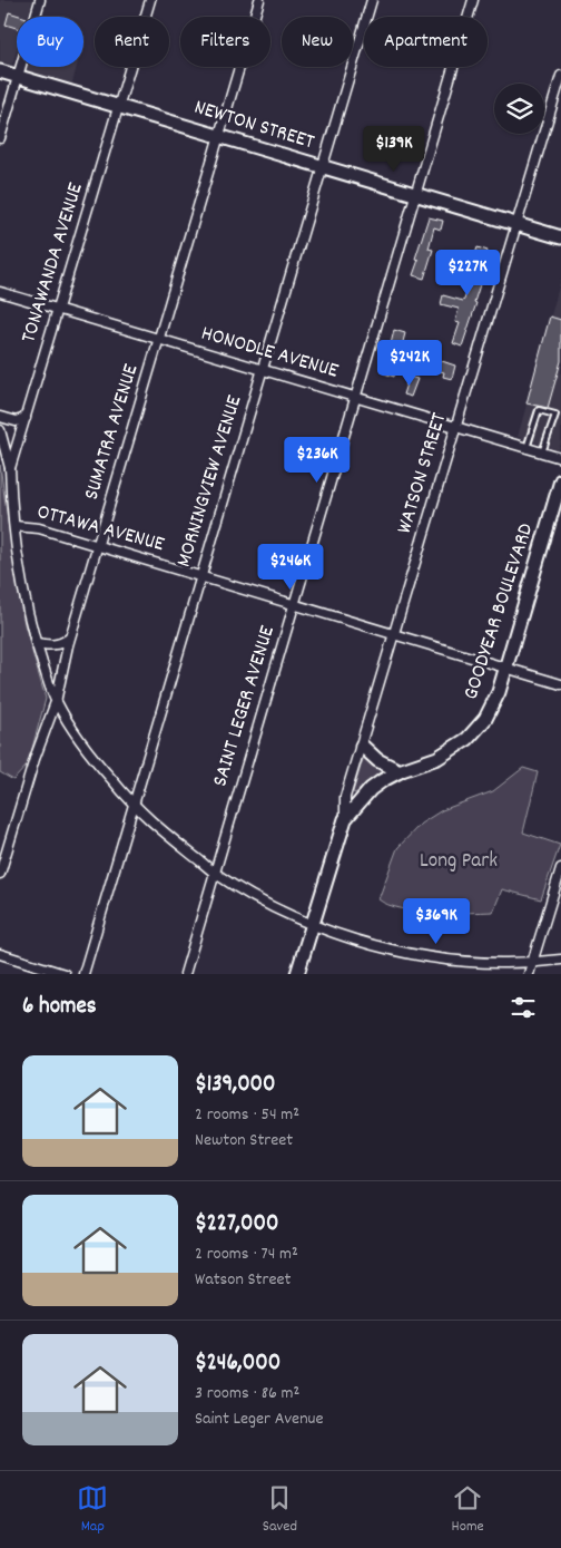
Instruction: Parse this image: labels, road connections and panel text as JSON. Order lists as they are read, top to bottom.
{
  "streets": {
    "street": [
      "NEWTON STREET",
      "TONAWANDA AVENUE",
      "HONODLE AVENUE",
      "SUMATRA AVENUE",
      "WATSON STREET",
      "MORNINGVIEW AVENUE",
      "OTTAWA AVENUE",
      "GOODYEAR BOULEVARD",
      "SAINT LEGER AVENUE"
    ]
  },
  "crossings": [
    ["NEWTON STREET", "TONAWANDA AVENUE"],
    ["NEWTON STREET", "SUMATRA AVENUE"],
    ["NEWTON STREET", "WATSON STREET"],
    ["NEWTON STREET", "MORNINGVIEW AVENUE"],
    ["NEWTON STREET", "SAINT LEGER AVENUE"],
    ["TONAWANDA AVENUE", "HONODLE AVENUE"],
    ["TONAWANDA AVENUE", "SUMATRA AVENUE"],
    ["TONAWANDA AVENUE", "MORNINGVIEW AVENUE"],
    ["TONAWANDA AVENUE", "OTTAWA AVENUE"],
    ["TONAWANDA AVENUE", "GOODYEAR BOULEVARD"],
    ["TONAWANDA AVENUE", "SAINT LEGER AVENUE"],
    ["HONODLE AVENUE", "SUMATRA AVENUE"],
    ["HONODLE AVENUE", "WATSON STREET"],
    ["HONODLE AVENUE", "MORNINGVIEW AVENUE"],
    ["HONODLE AVENUE", "SAINT LEGER AVENUE"],
    ["SUMATRA AVENUE", "OTTAWA AVENUE"],
    ["WATSON STREET", "OTTAWA AVENUE"],
    ["WATSON STREET", "GOODYEAR BOULEVARD"],
    ["MORNINGVIEW AVENUE", "OTTAWA AVENUE"],
    ["OTTAWA AVENUE", "GOODYEAR BOULEVARD"],
    ["OTTAWA AVENUE", "SAINT LEGER AVENUE"]
  ],
  "parks": ["Long Park"],
  "page": {
    "chip": [
      "Buy",
      "Rent",
      "Filters",
      "New",
      "Apartment"
    ],
    "price": [
      "$139K",
      "$227K",
      "$242K",
      "$236K",
      "$246K",
      "$369K"
    ],
    "heading": "6 homes",
    "list": [
      {
        "name": "$139,000",
        "note": "2 rooms · 54 m² · Newton Street"
      },
      {
        "name": "$227,000",
        "note": "2 rooms · 74 m² · Watson Street"
      },
      {
        "name": "$246,000",
        "note": "3 rooms · 86 m² · Saint Leger Avenue"
      }
    ],
    "tabs": ["Map", "Saved", "Home"]
  }
}
